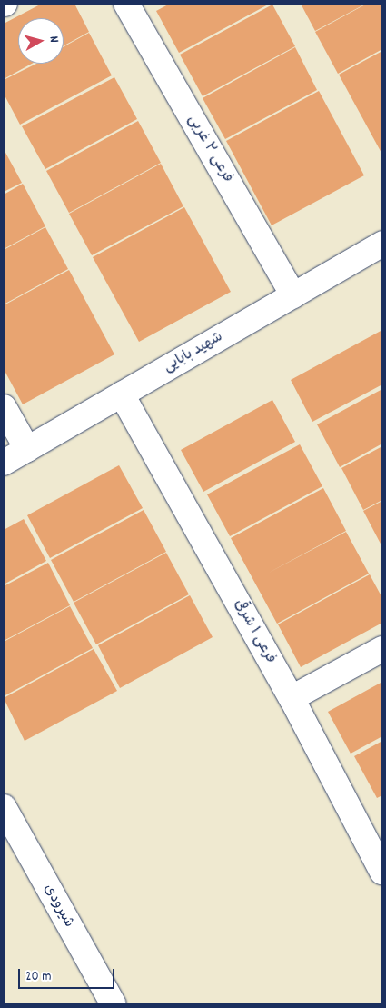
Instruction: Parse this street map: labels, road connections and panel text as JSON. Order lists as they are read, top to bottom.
{
  "streets": {
    "street": [
      "فرعی ۲ غربی",
      "شهید بابایی",
      "فرعی ۱ شرقی",
      "شیرودی"
    ]
  },
  "crossings": [
    ["فرعی ۲ غربی", "شهید بابایی"],
    ["شهید بابایی", "فرعی ۱ شرقی"]
  ],
  "scale_bar": "20 m",
  "north": "right"
}
